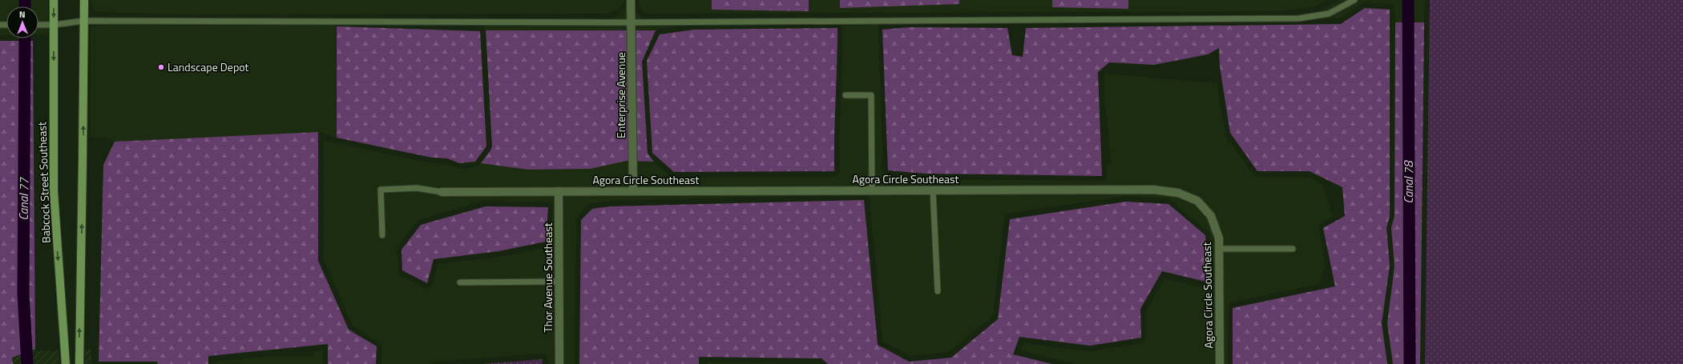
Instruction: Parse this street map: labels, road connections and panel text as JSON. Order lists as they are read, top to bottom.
{
  "streets": {
    "main road": ["Babcock Street Southeast"],
    "street": ["Enterprise Avenue", "Agora Circle Southeast", "Thor Avenue Southeast"]
  },
  "crossings": [
    ["Enterprise Avenue", "Agora Circle Southeast"],
    ["Agora Circle Southeast", "Thor Avenue Southeast"]
  ],
  "water": ["Canal 78", "Canal 77"],
  "places": ["Landscape Depot"],
  "north": "top"
}
